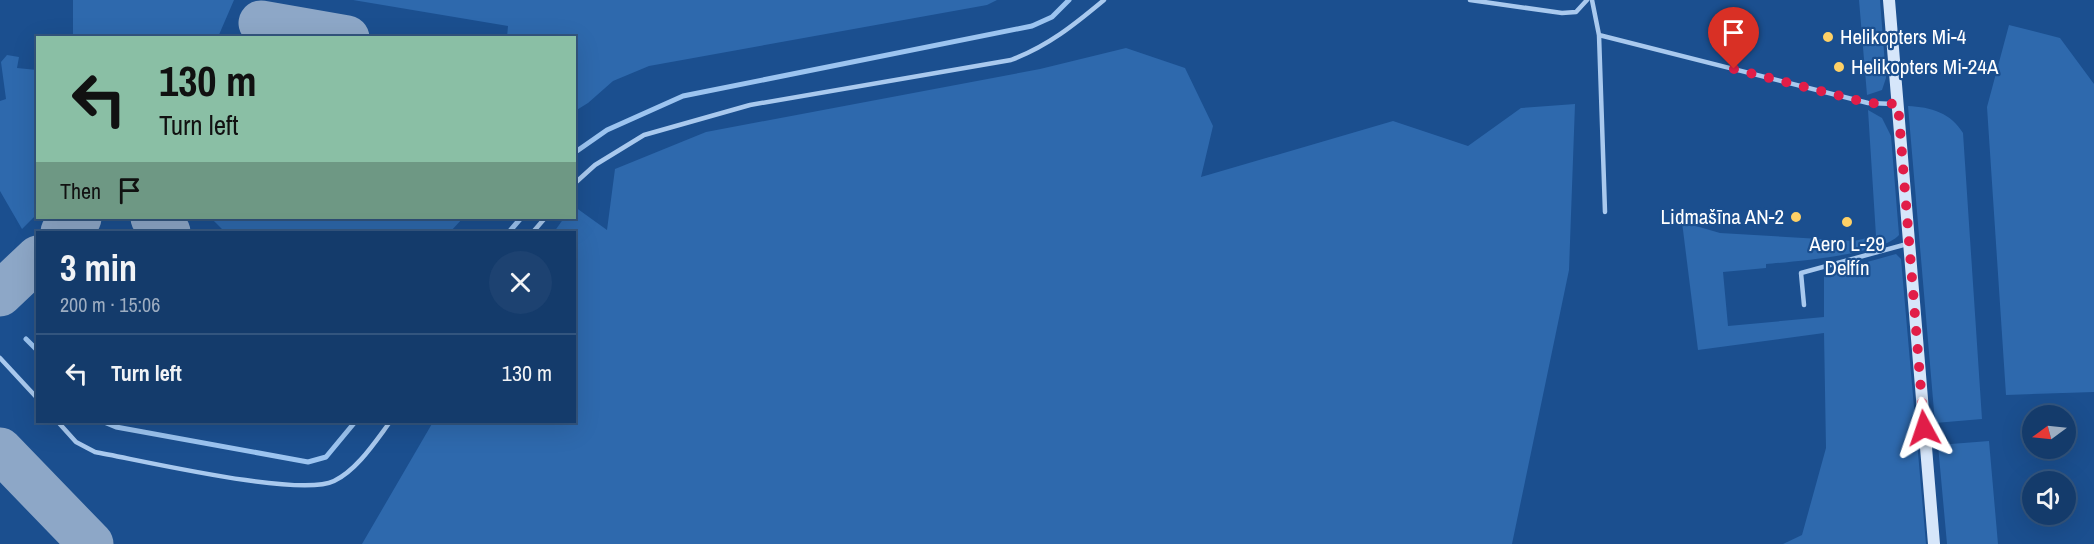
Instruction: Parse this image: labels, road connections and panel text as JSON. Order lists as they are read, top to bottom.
{
  "places": [
    "Helikopters Mi-4",
    "Helikopters Mi-24A",
    "Lidmašīna AN-2",
    "Aero L-29 Delfín"
  ],
  "north": "left",
  "page": {
    "turn": ["130 m", "Turn left"],
    "then": "Then",
    "heading": ["3 min", "200 m · 15:06"],
    "list": [
      {
        "name": "Turn left",
        "value": "130 m"
      }
    ]
  }
}
